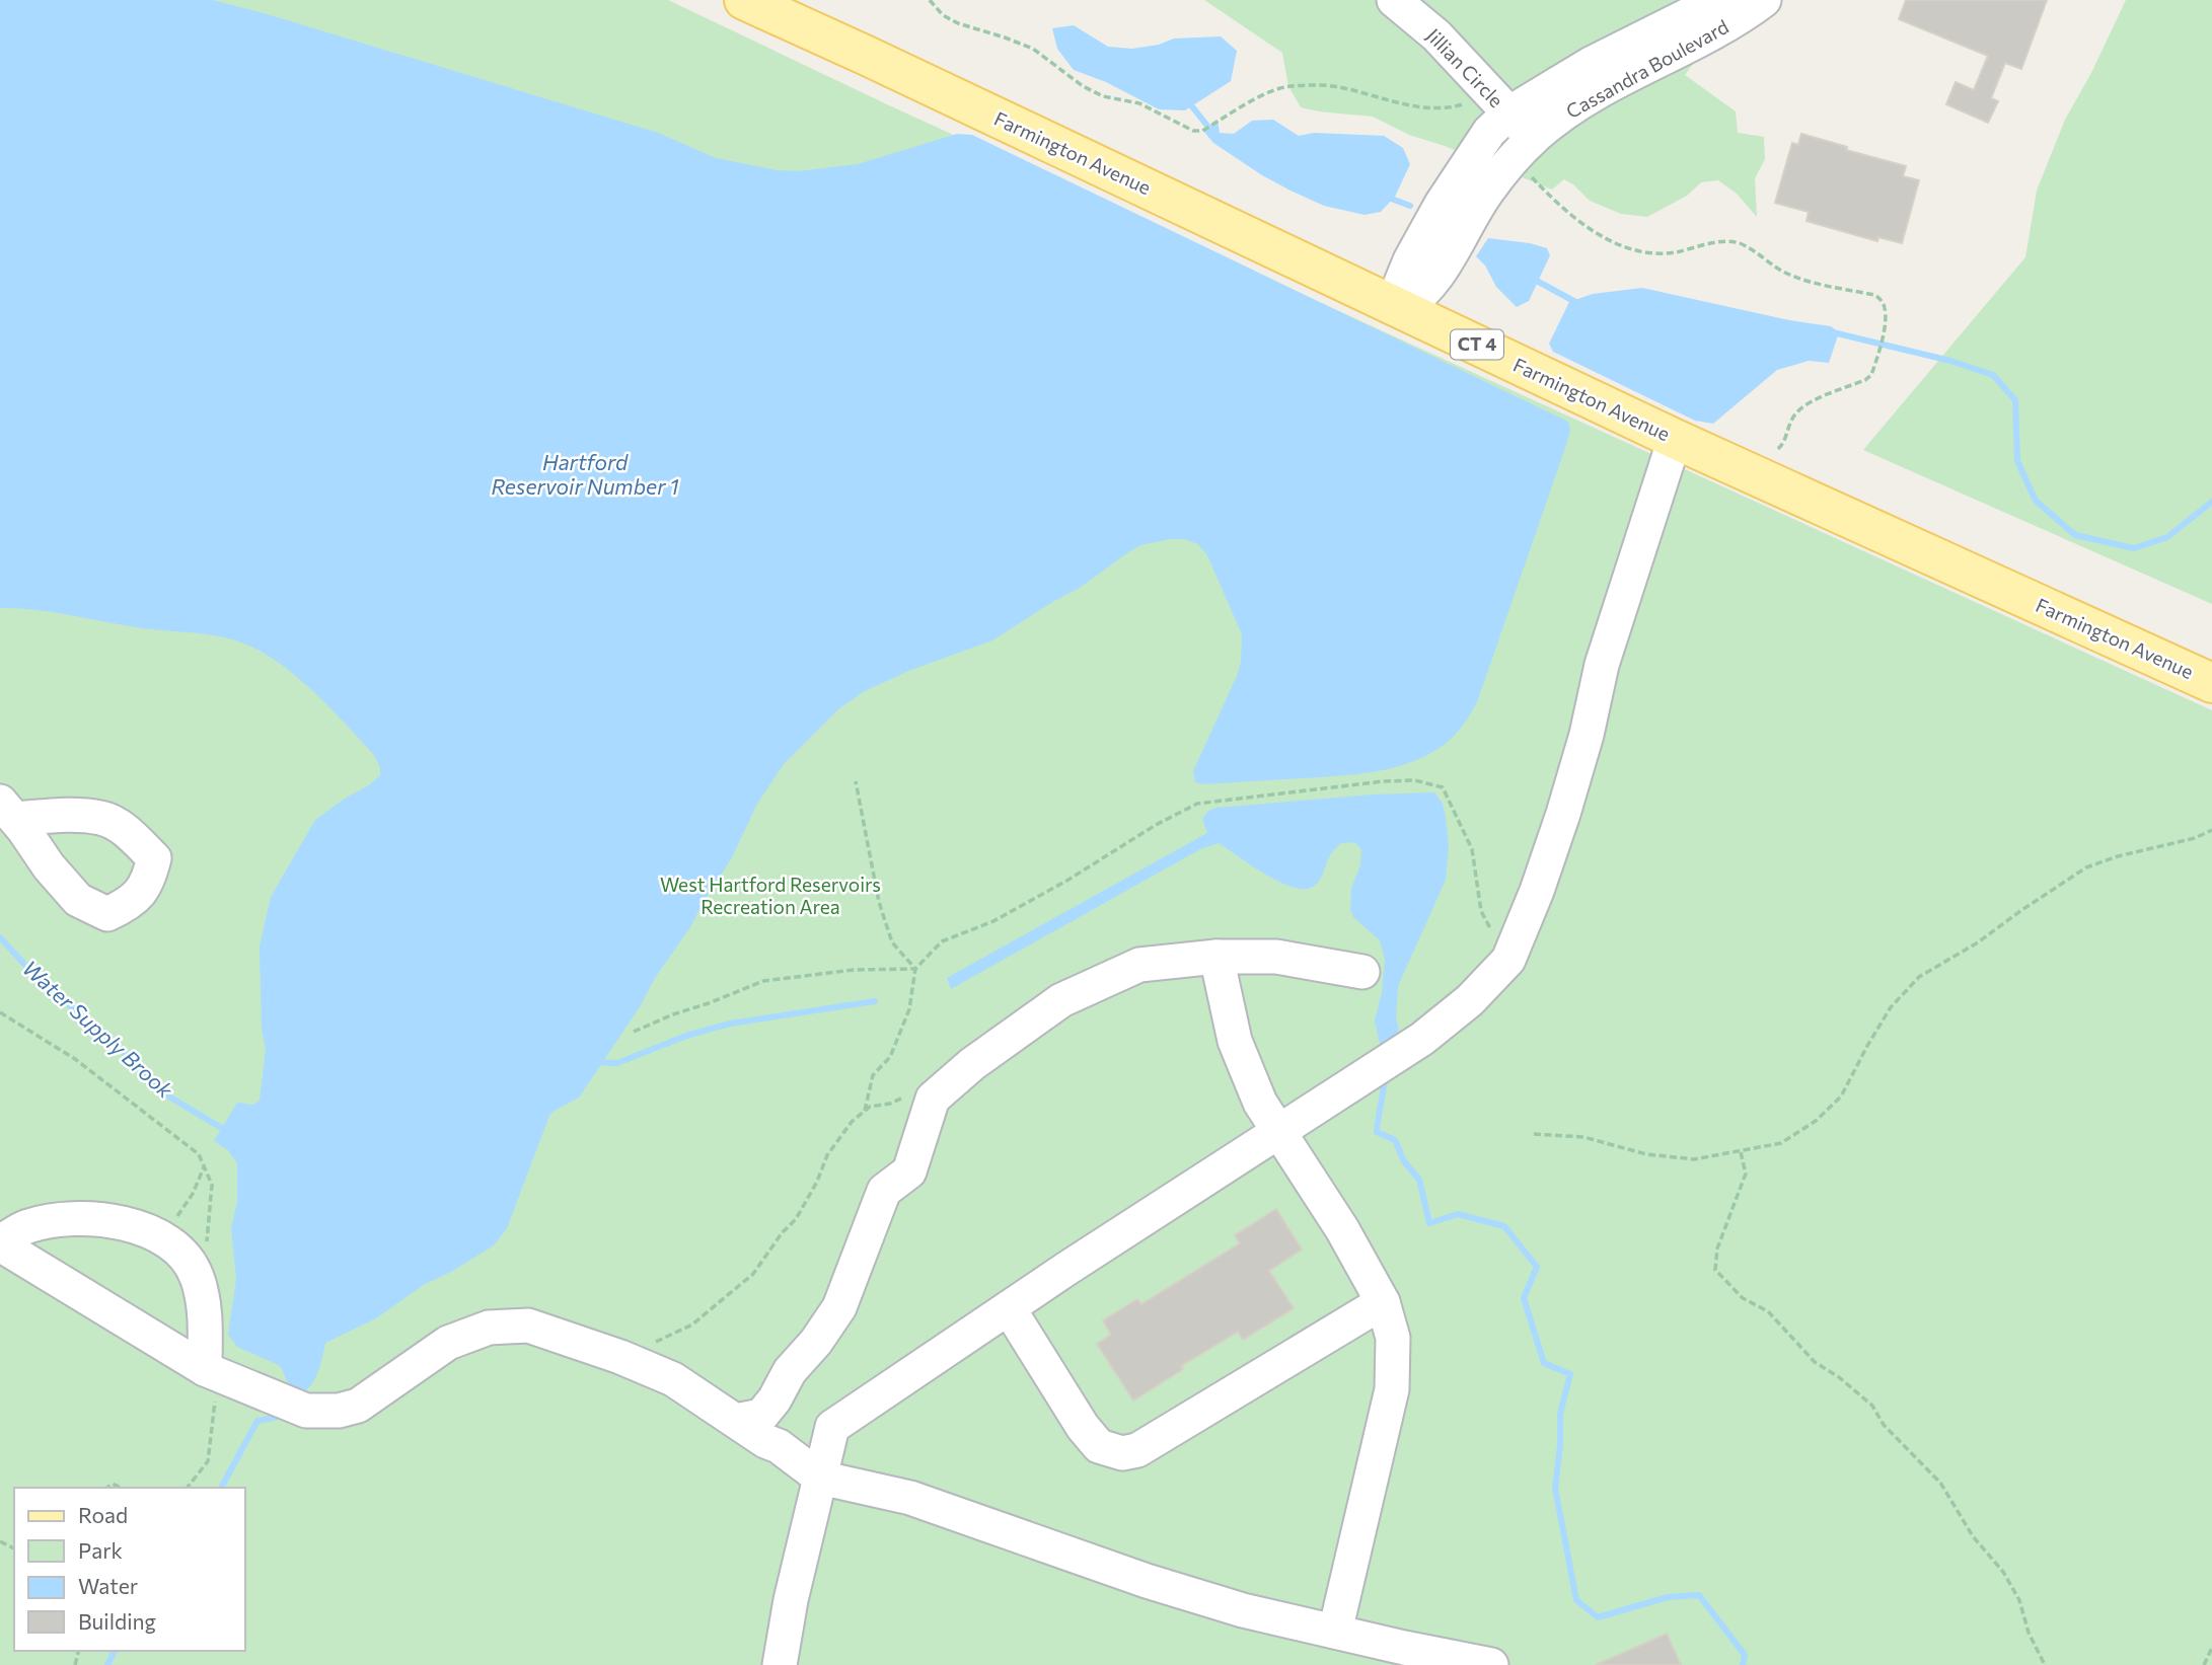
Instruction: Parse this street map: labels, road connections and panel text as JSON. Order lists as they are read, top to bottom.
{
  "streets": {
    "main road": ["Farmington Avenue", "CT 4"],
    "street": ["Jillian Circle", "Cassandra Boulevard"]
  },
  "crossings": [
    ["Jillian Circle", "Cassandra Boulevard"],
    ["Cassandra Boulevard", "Farmington Avenue"]
  ],
  "water": ["Hartford Reservoir Number 1", "Water Supply Brook"],
  "parks": ["West Hartford Reservoirs Recreation Area"],
  "legend": [
    "Road",
    "Park",
    "Water",
    "Building"
  ]
}
